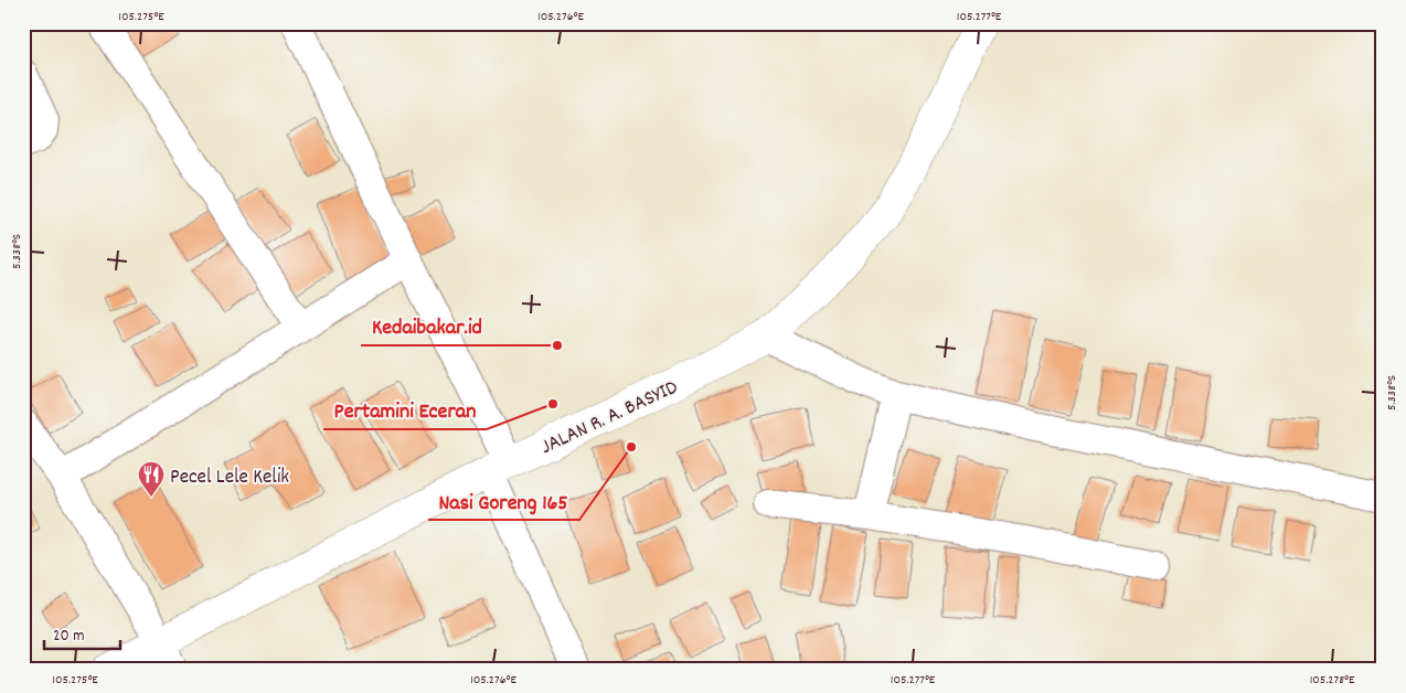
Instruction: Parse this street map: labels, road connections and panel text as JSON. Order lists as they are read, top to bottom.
{
  "streets": {
    "main road": ["JALAN R. A. BASYID"]
  },
  "places": {
    "other": ["Kedaibakar.id", "Pertamini Eceran", "Nasi Goreng 165"],
    "restaurant": ["Pecel Lele Kelik"]
  },
  "scale_bar": "20 m",
  "coordinates": [
    "105.275°E",
    "105.276°E",
    "105.277°E",
    "5.338°S",
    "105.278°E"
  ]
}
